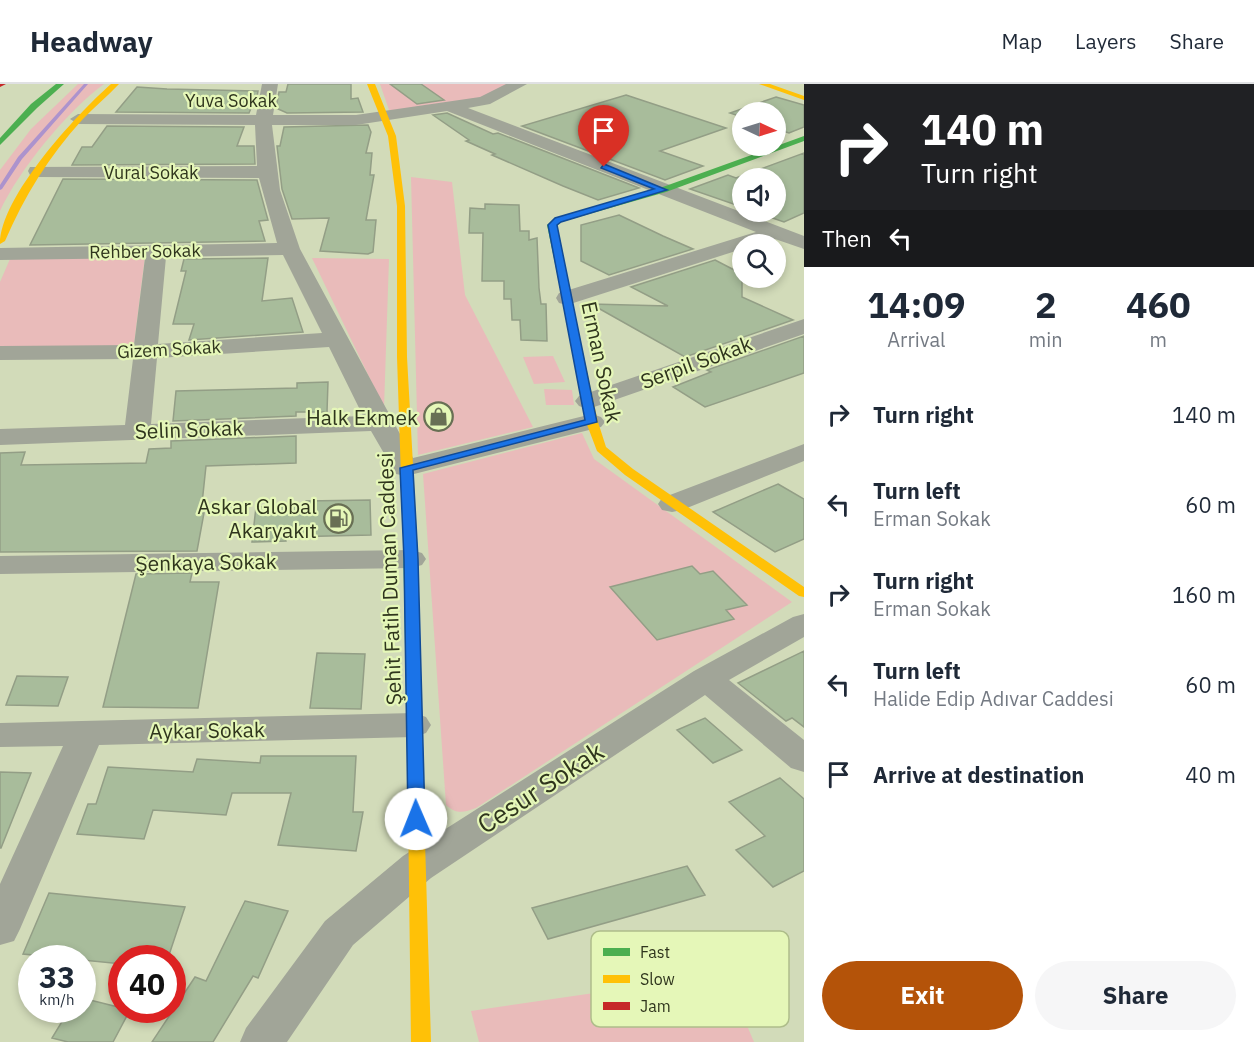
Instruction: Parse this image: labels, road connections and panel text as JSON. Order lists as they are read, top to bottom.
{
  "streets": {
    "main road": ["Erman Sokak", "Şehit Fatih Duman Caddesi"],
    "street": [
      "Yuva Sokak",
      "Vural Sokak",
      "Rehber Sokak",
      "Gizem Sokak",
      "Serpil Sokak",
      "Selin Sokak",
      "Şenkaya Sokak",
      "Aykar Sokak",
      "Cesur Sokak"
    ]
  },
  "crossings": [
    ["Yuva Sokak", "Şehit Fatih Duman Caddesi"],
    ["Erman Sokak", "Serpil Sokak"],
    ["Serpil Sokak", "Şehit Fatih Duman Caddesi"],
    ["Şenkaya Sokak", "Şehit Fatih Duman Caddesi"],
    ["Şehit Fatih Duman Caddesi", "Aykar Sokak"],
    ["Şehit Fatih Duman Caddesi", "Cesur Sokak"]
  ],
  "places": {
    "shop": ["Halk Ekmek"],
    "fuel station": ["Askar Global Akaryakıt"]
  },
  "legend": ["Fast", "Slow", "Jam"],
  "north": "right",
  "page": {
    "header": "Headway",
    "nav": ["Map", "Layers", "Share"],
    "turn": ["140 m", "Turn right"],
    "then": "Then",
    "eta": [
      "14:09",
      "Arrival",
      "2",
      "min",
      "460",
      "m"
    ],
    "list": [
      {
        "name": "Turn right",
        "value": "140 m"
      },
      {
        "name": "Turn left",
        "note": "Erman Sokak",
        "value": "60 m"
      },
      {
        "name": "Turn right",
        "note": "Erman Sokak",
        "value": "160 m"
      },
      {
        "name": "Turn left",
        "note": "Halide Edip Adıvar Caddesi",
        "value": "60 m"
      },
      {
        "name": "Arrive at destination",
        "value": "40 m"
      }
    ],
    "speed": "33 km/h",
    "limit": "40",
    "buttons": ["Exit", "Share"]
  }
}
